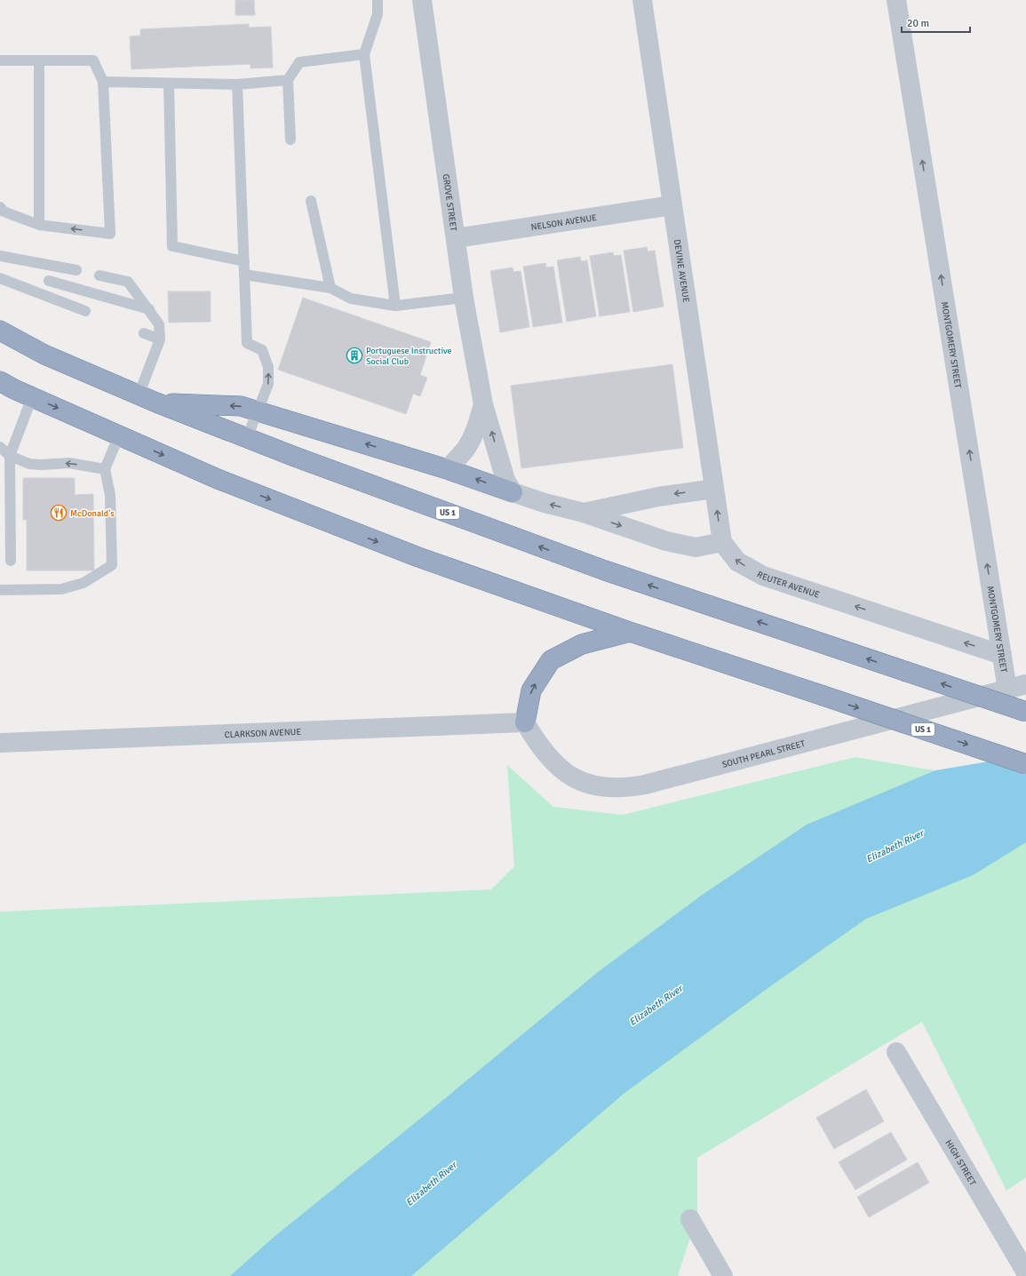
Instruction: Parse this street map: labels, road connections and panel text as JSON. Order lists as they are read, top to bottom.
{
  "streets": {
    "highway": ["US 1"],
    "street": [
      "GROVE STREET",
      "NELSON AVENUE",
      "DEVINE AVENUE",
      "MONTGOMERY STREET",
      "REUTER AVENUE",
      "CLARKSON AVENUE",
      "SOUTH PEARL STREET",
      "HIGH STREET"
    ]
  },
  "crossings": [
    ["GROVE STREET", "NELSON AVENUE"],
    ["NELSON AVENUE", "DEVINE AVENUE"],
    ["DEVINE AVENUE", "REUTER AVENUE"],
    ["MONTGOMERY STREET", "REUTER AVENUE"],
    ["MONTGOMERY STREET", "SOUTH PEARL STREET"],
    ["CLARKSON AVENUE", "SOUTH PEARL STREET"]
  ],
  "one_way": ["MONTGOMERY STREET", "REUTER AVENUE"],
  "water": ["Elizabeth River"],
  "places": {
    "building": ["Portuguese Instructive Social Club"],
    "restaurant": ["McDonald's"]
  },
  "scale_bar": "20 m"
}
